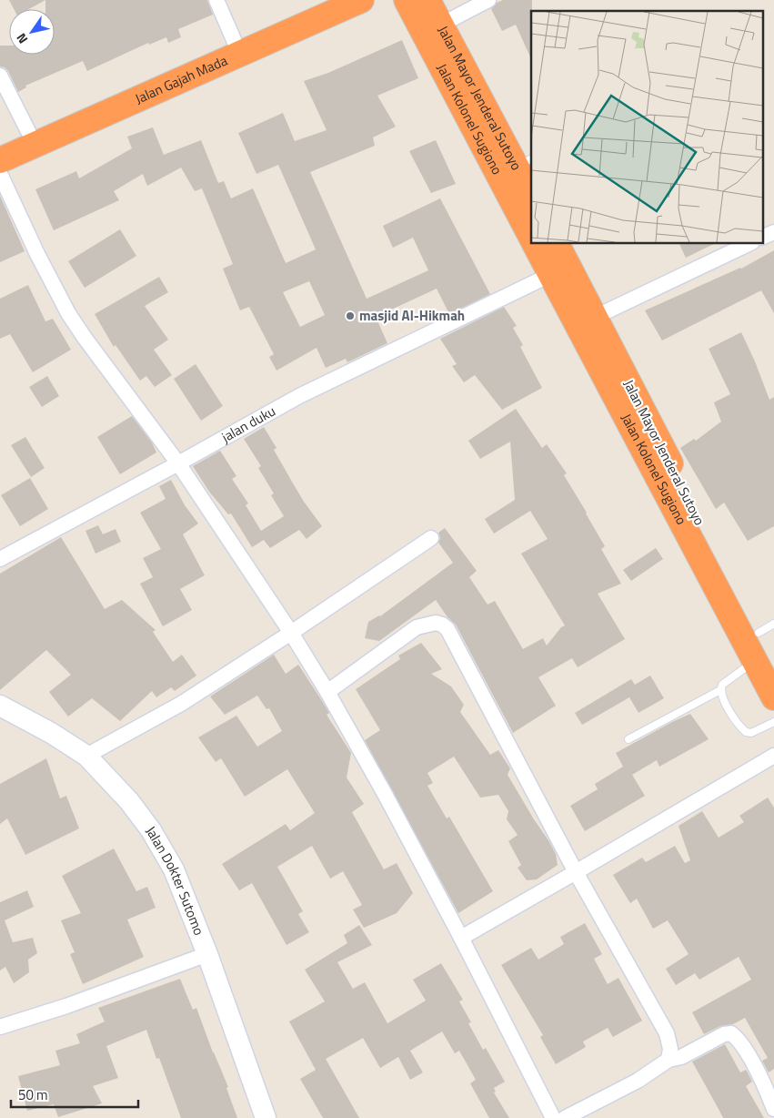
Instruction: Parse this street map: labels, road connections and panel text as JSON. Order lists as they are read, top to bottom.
{
  "streets": {
    "highway": ["Jalan Gajah Mada", "Jalan Mayor Jenderal Sutoyo", "Jalan Kolonel Sugiono"],
    "main road": ["Jalan Dokter Sutomo"],
    "street": ["jalan duku"]
  },
  "crossings": [
    ["Jalan Mayor Jenderal Sutoyo", "Jalan Kolonel Sugiono"],
    ["Jalan Mayor Jenderal Sutoyo", "jalan duku"]
  ],
  "places": ["masjid Al-Hikmah"],
  "scale_bar": "50 m",
  "north": "bottom left"
}
